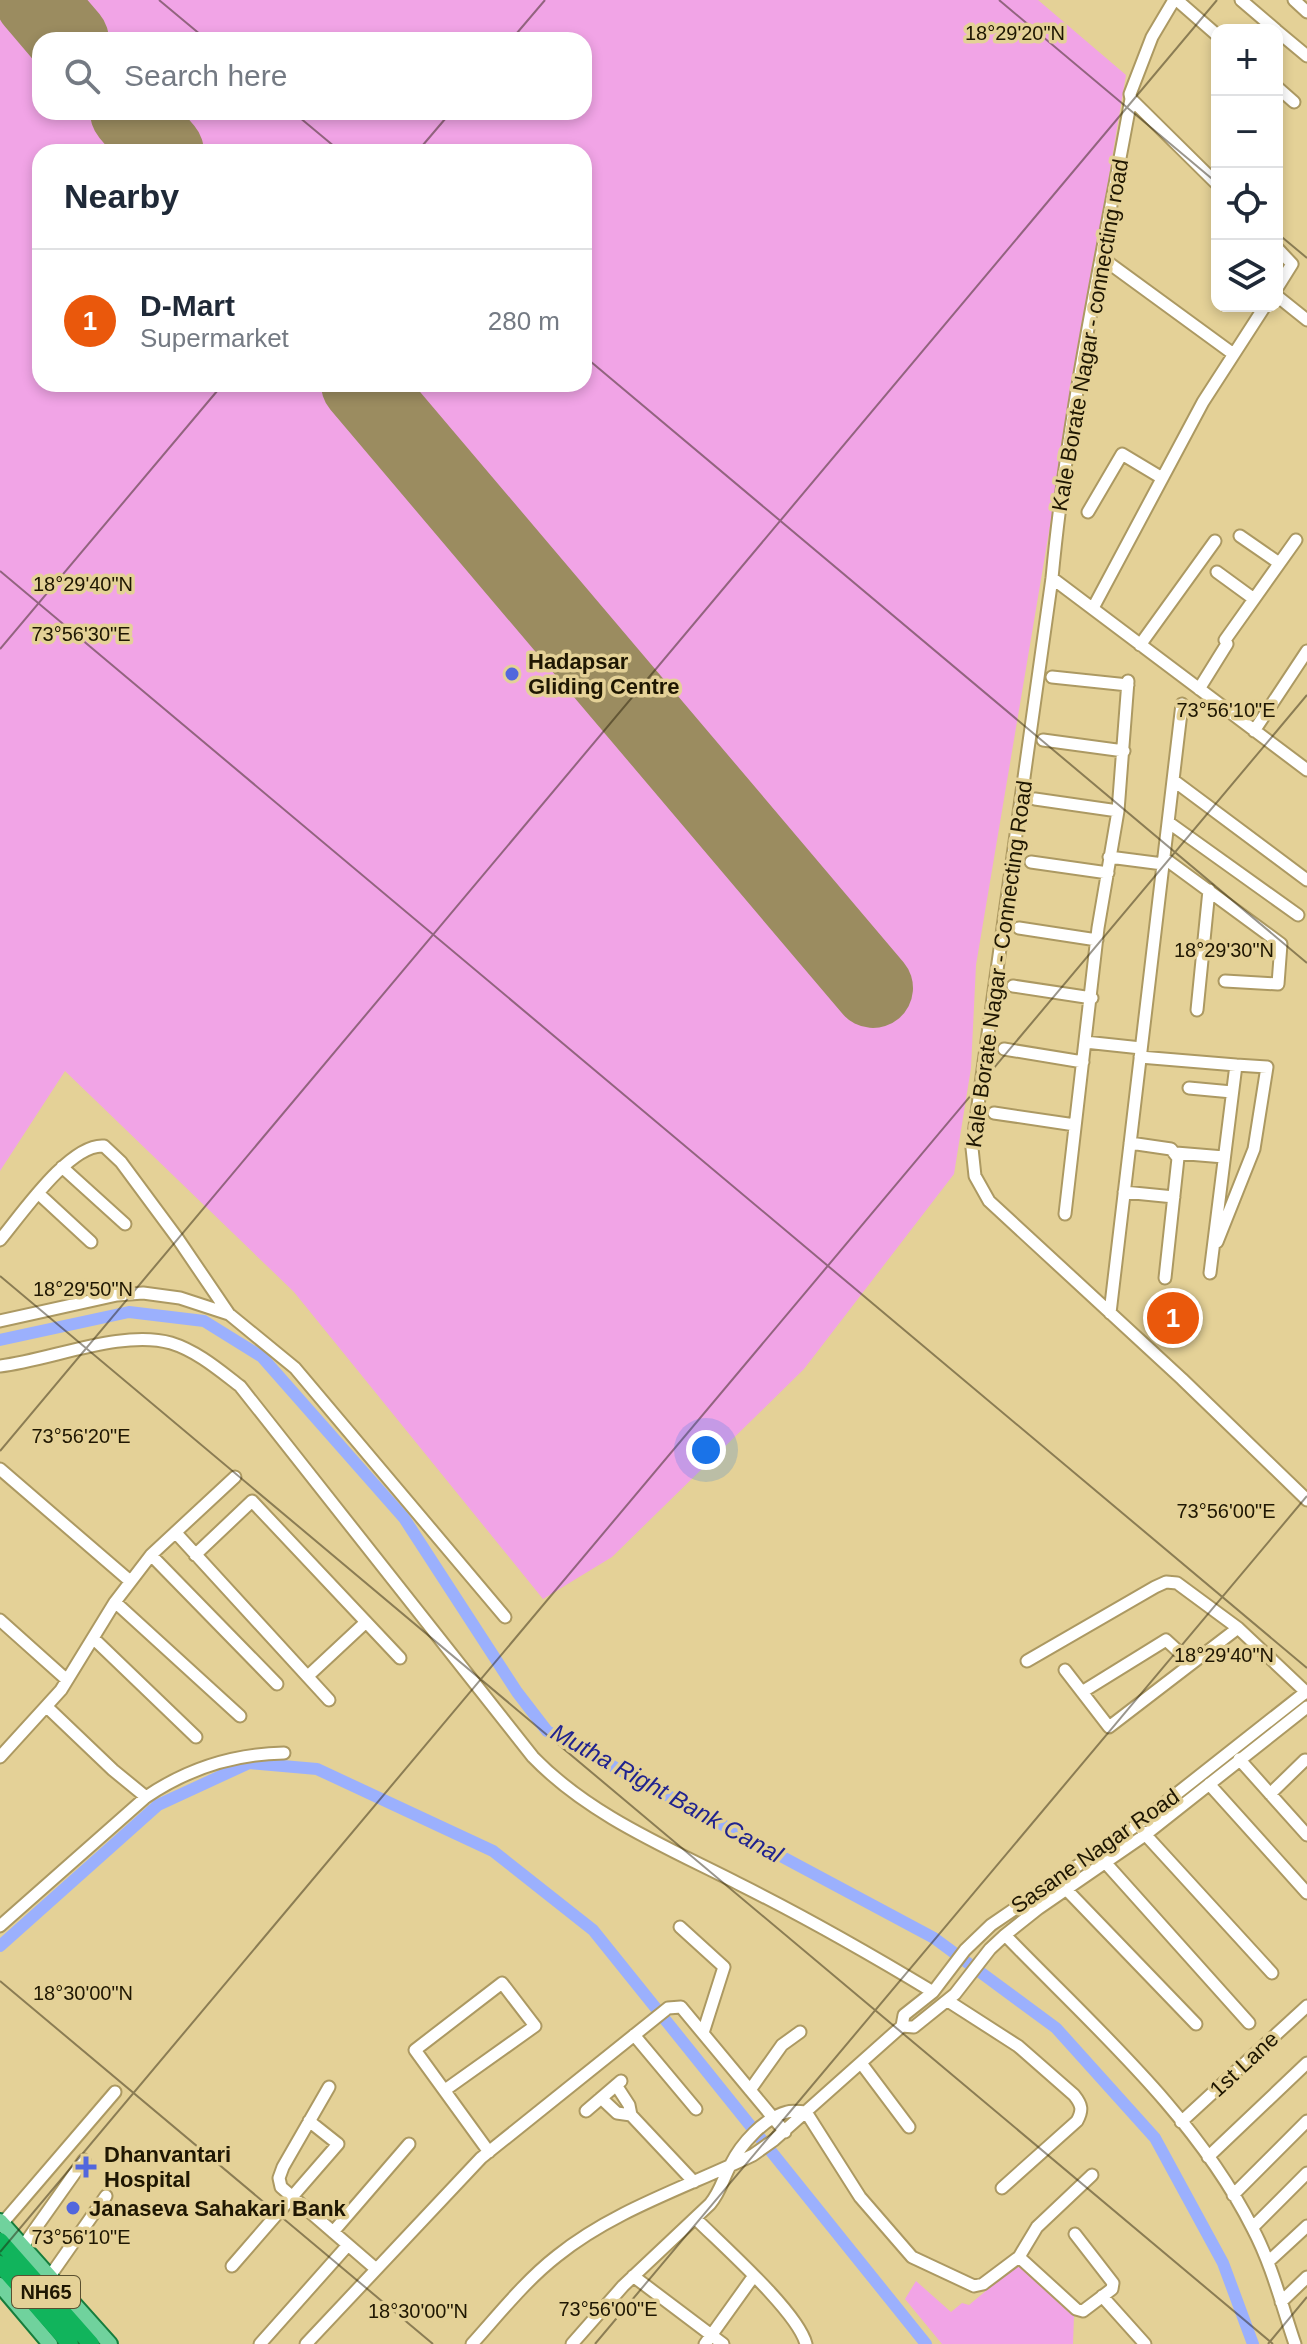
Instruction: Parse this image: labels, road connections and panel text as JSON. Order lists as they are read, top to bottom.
{
  "streets": {
    "highway": ["NH65"],
    "street": [
      "Kale Borate Nagar - connecting road",
      "Kale Borate Nagar - Connecting Road",
      "Sasane Nagar Road",
      "1st Lane"
    ]
  },
  "crossings": [
    ["Kale Borate Nagar - connecting road", "Kale Borate Nagar - Connecting Road"]
  ],
  "water": ["Mutha Right Bank Canal"],
  "places": {
    "other": ["Hadapsar Gliding Centre", "Janaseva Sahakari Bank"],
    "health": ["Dhanvantari Hospital"]
  },
  "page": {
    "map_buttons": ["+", "−"],
    "search": "Search here",
    "heading": "Nearby",
    "list": [
      {
        "mark": "1",
        "name": "D-Mart",
        "note": "Supermarket",
        "value": "280 m"
      }
    ],
    "pins": "1"
  },
  "coordinates": [
    "18°29'20\"N",
    "18°29'40\"N",
    "73°56'30\"E",
    "73°56'10\"E",
    "18°29'30\"N",
    "18°29'50\"N",
    "73°56'20\"E",
    "73°56'00\"E",
    "18°30'00\"N"
  ]
}
